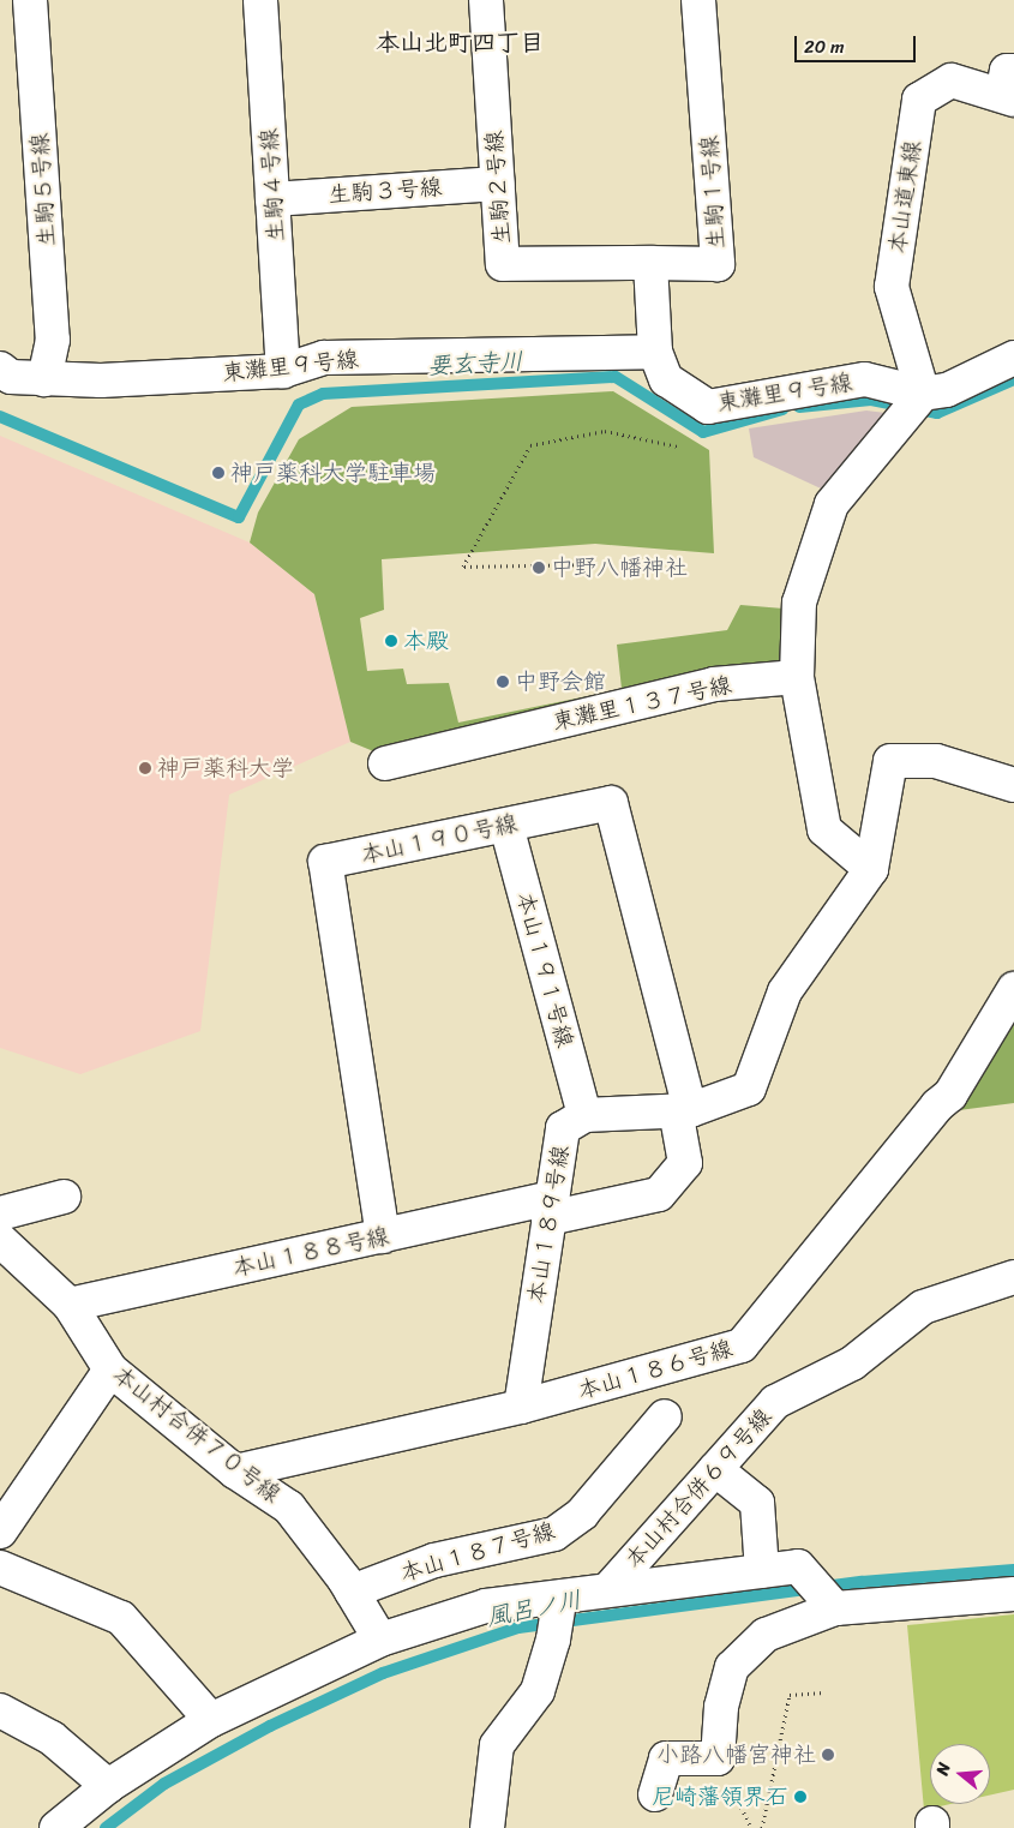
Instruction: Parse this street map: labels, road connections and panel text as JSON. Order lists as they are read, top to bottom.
{
  "streets": {
    "street": [
      "生駒４号線",
      "生駒２号線",
      "生駒５号線",
      "生駒３号線",
      "生駒１号線",
      "本山道東線",
      "東灘里９号線",
      "東灘里１３７号線",
      "本山１９０号線",
      "本山１９１号線",
      "本山１８９号線",
      "本山１８８号線",
      "本山１８６号線",
      "本山村合併７０号線",
      "本山村合併６９号線",
      "本山１８７号線"
    ]
  },
  "crossings": [
    ["生駒４号線", "生駒３号線"],
    ["生駒４号線", "東灘里９号線"],
    ["生駒２号線", "生駒３号線"],
    ["生駒２号線", "生駒１号線"],
    ["生駒５号線", "東灘里９号線"],
    ["本山道東線", "東灘里９号線"],
    ["本山１９０号線", "本山１９１号線"],
    ["本山１９０号線", "本山１８８号線"],
    ["本山１９１号線", "本山１８９号線"],
    ["本山１８９号線", "本山１８８号線"],
    ["本山１８９号線", "本山１８６号線"],
    ["本山１８８号線", "本山村合併７０号線"],
    ["本山１８６号線", "本山村合併７０号線"],
    ["本山村合併７０号線", "本山１８７号線"]
  ],
  "districts": ["本山北町四丁目"],
  "water": ["要玄寺川", "風呂ノ川"],
  "places": [
    "神戸薬科大学駐車場",
    "中野八幡神社",
    "本殿",
    "中野会館",
    "神戸薬科大学",
    "小路八幡宮神社",
    "尼崎藩領界石"
  ],
  "scale_bar": "20 m",
  "north": "left"
}
